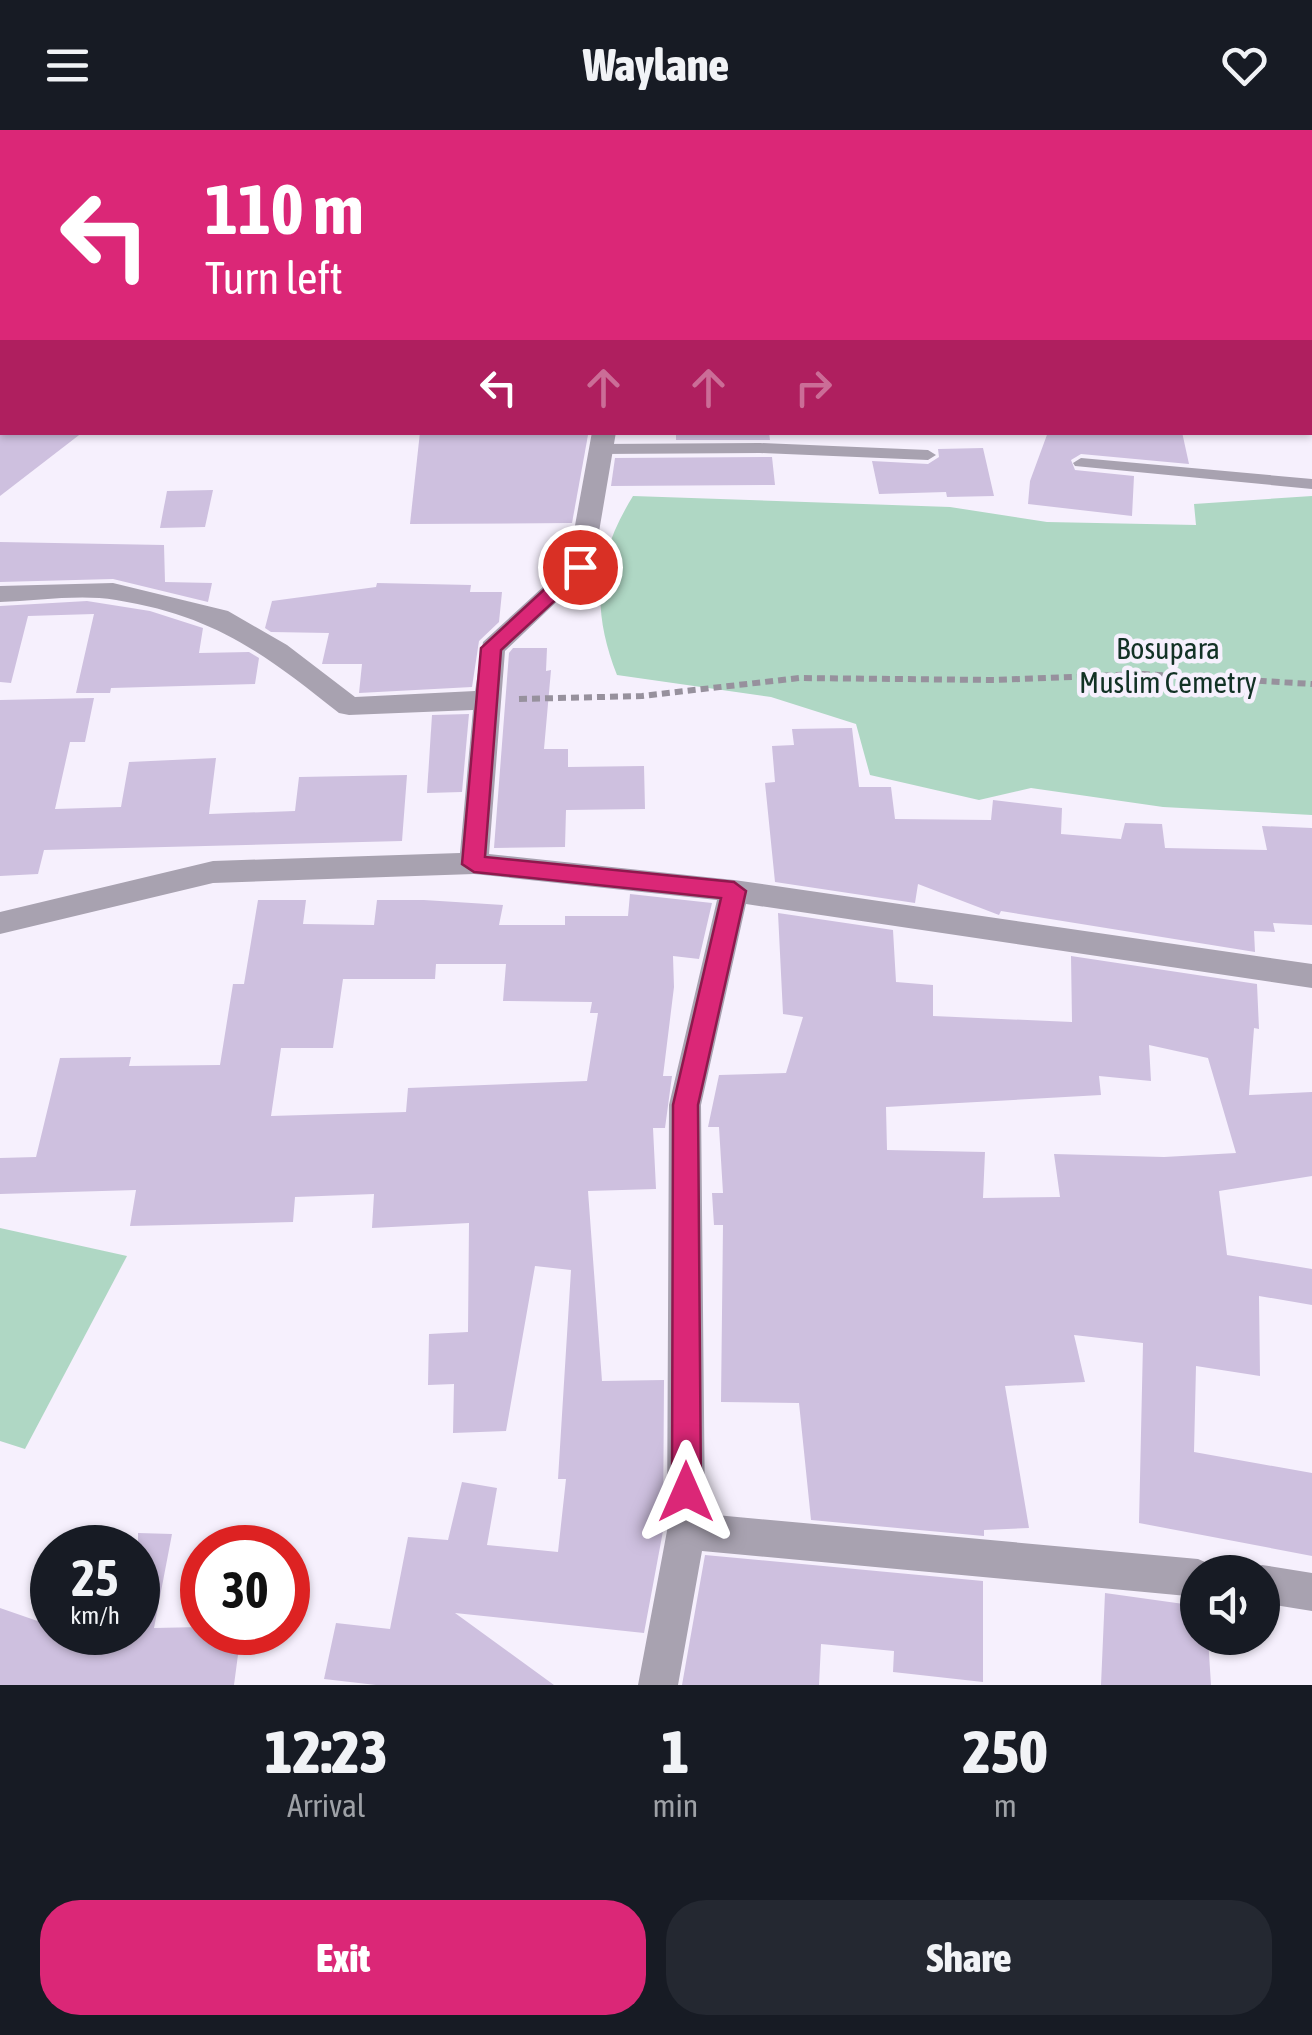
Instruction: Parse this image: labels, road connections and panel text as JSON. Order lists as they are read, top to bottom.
{
  "parks": ["Bosupara Muslim Cemetry"],
  "page": {
    "header": "Waylane",
    "turn": ["110 m", "Turn left"],
    "speed": "25 km/h",
    "limit": "30",
    "eta": [
      "12:23",
      "Arrival",
      "1",
      "min",
      "250",
      "m"
    ],
    "buttons": ["Exit", "Share"]
  }
}
